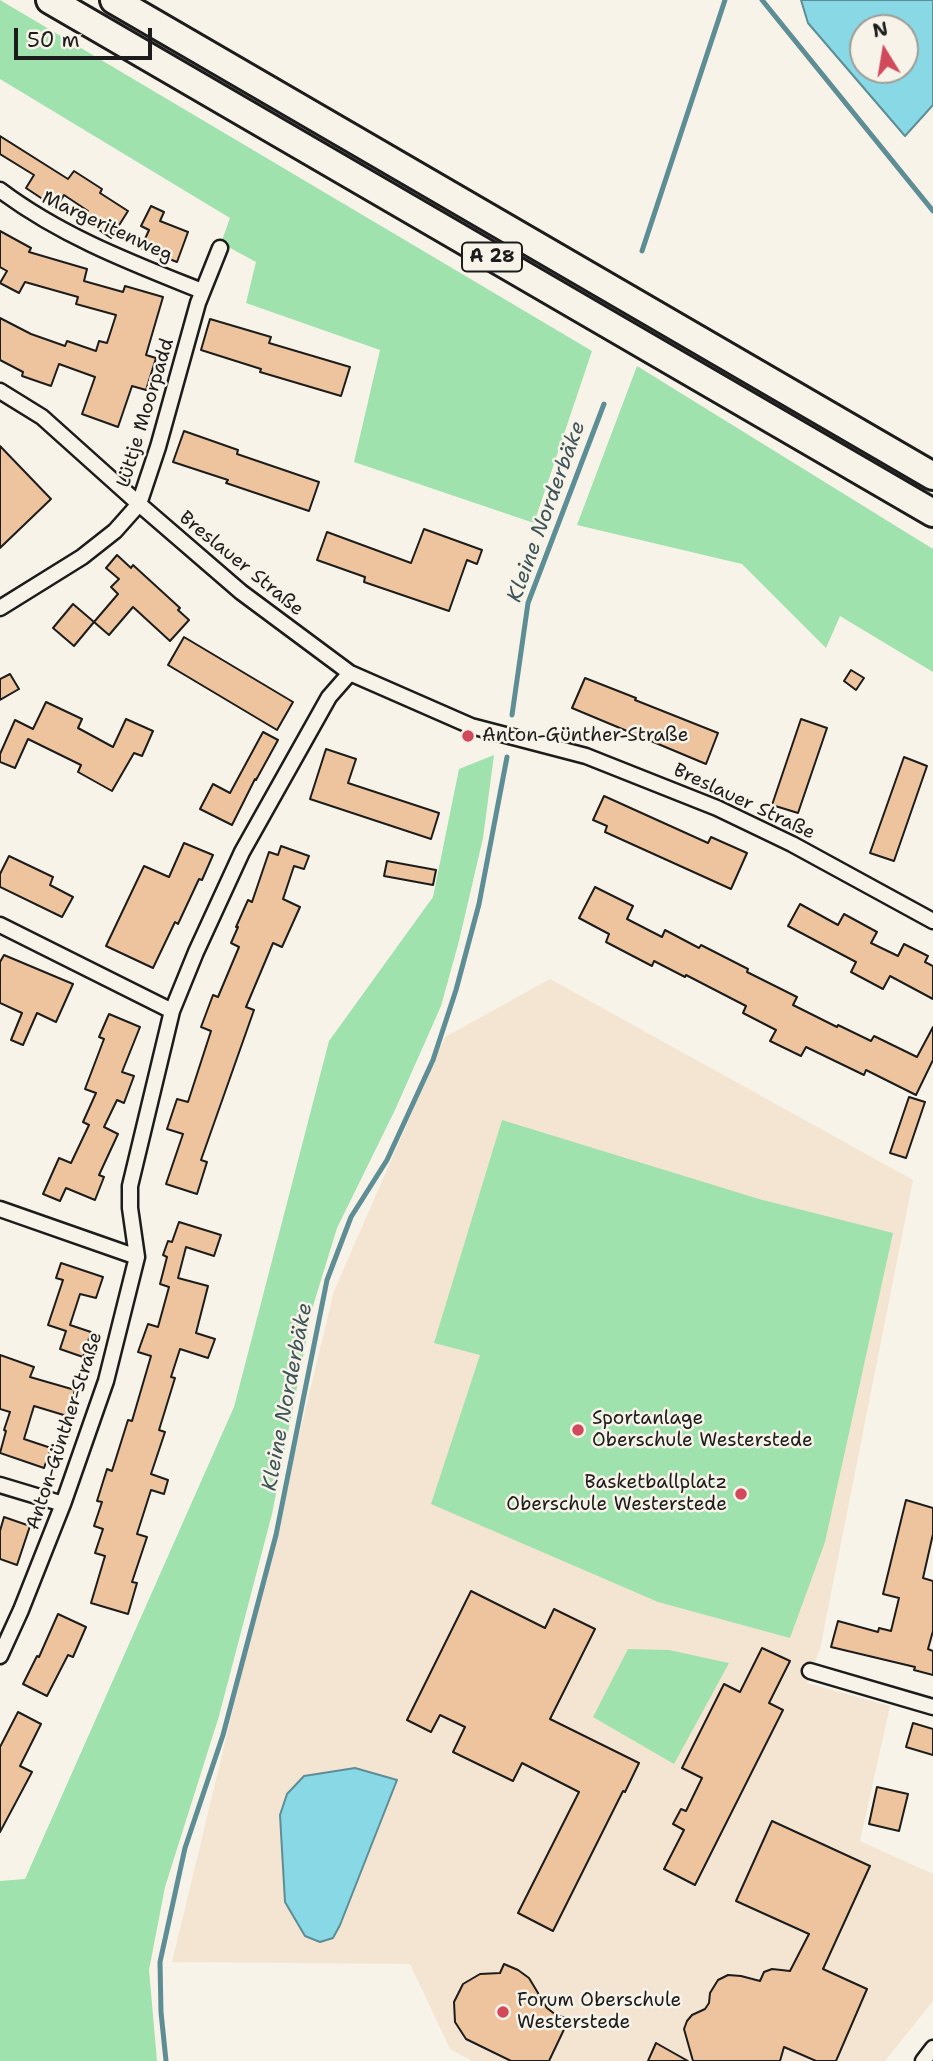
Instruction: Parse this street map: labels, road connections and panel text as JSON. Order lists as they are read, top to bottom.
{
  "streets": {
    "highway": ["A 28"],
    "street": [
      "Margeritenweg",
      "Lüttje Moorpadd",
      "Breslauer Straße",
      "Anton-Günther-Straße"
    ]
  },
  "crossings": [
    ["Margeritenweg", "Lüttje Moorpadd"],
    ["Lüttje Moorpadd", "Breslauer Straße"],
    ["Breslauer Straße", "Anton-Günther-Straße"]
  ],
  "water": ["Kleine Norderbäke"],
  "places": [
    "Anton-Günther-Straße",
    "Sportanlage Oberschule Westerstede",
    "Basketballplatz Oberschule Westerstede",
    "Forum Oberschule Westerstede"
  ],
  "scale_bar": "50 m",
  "north": "top"
}
